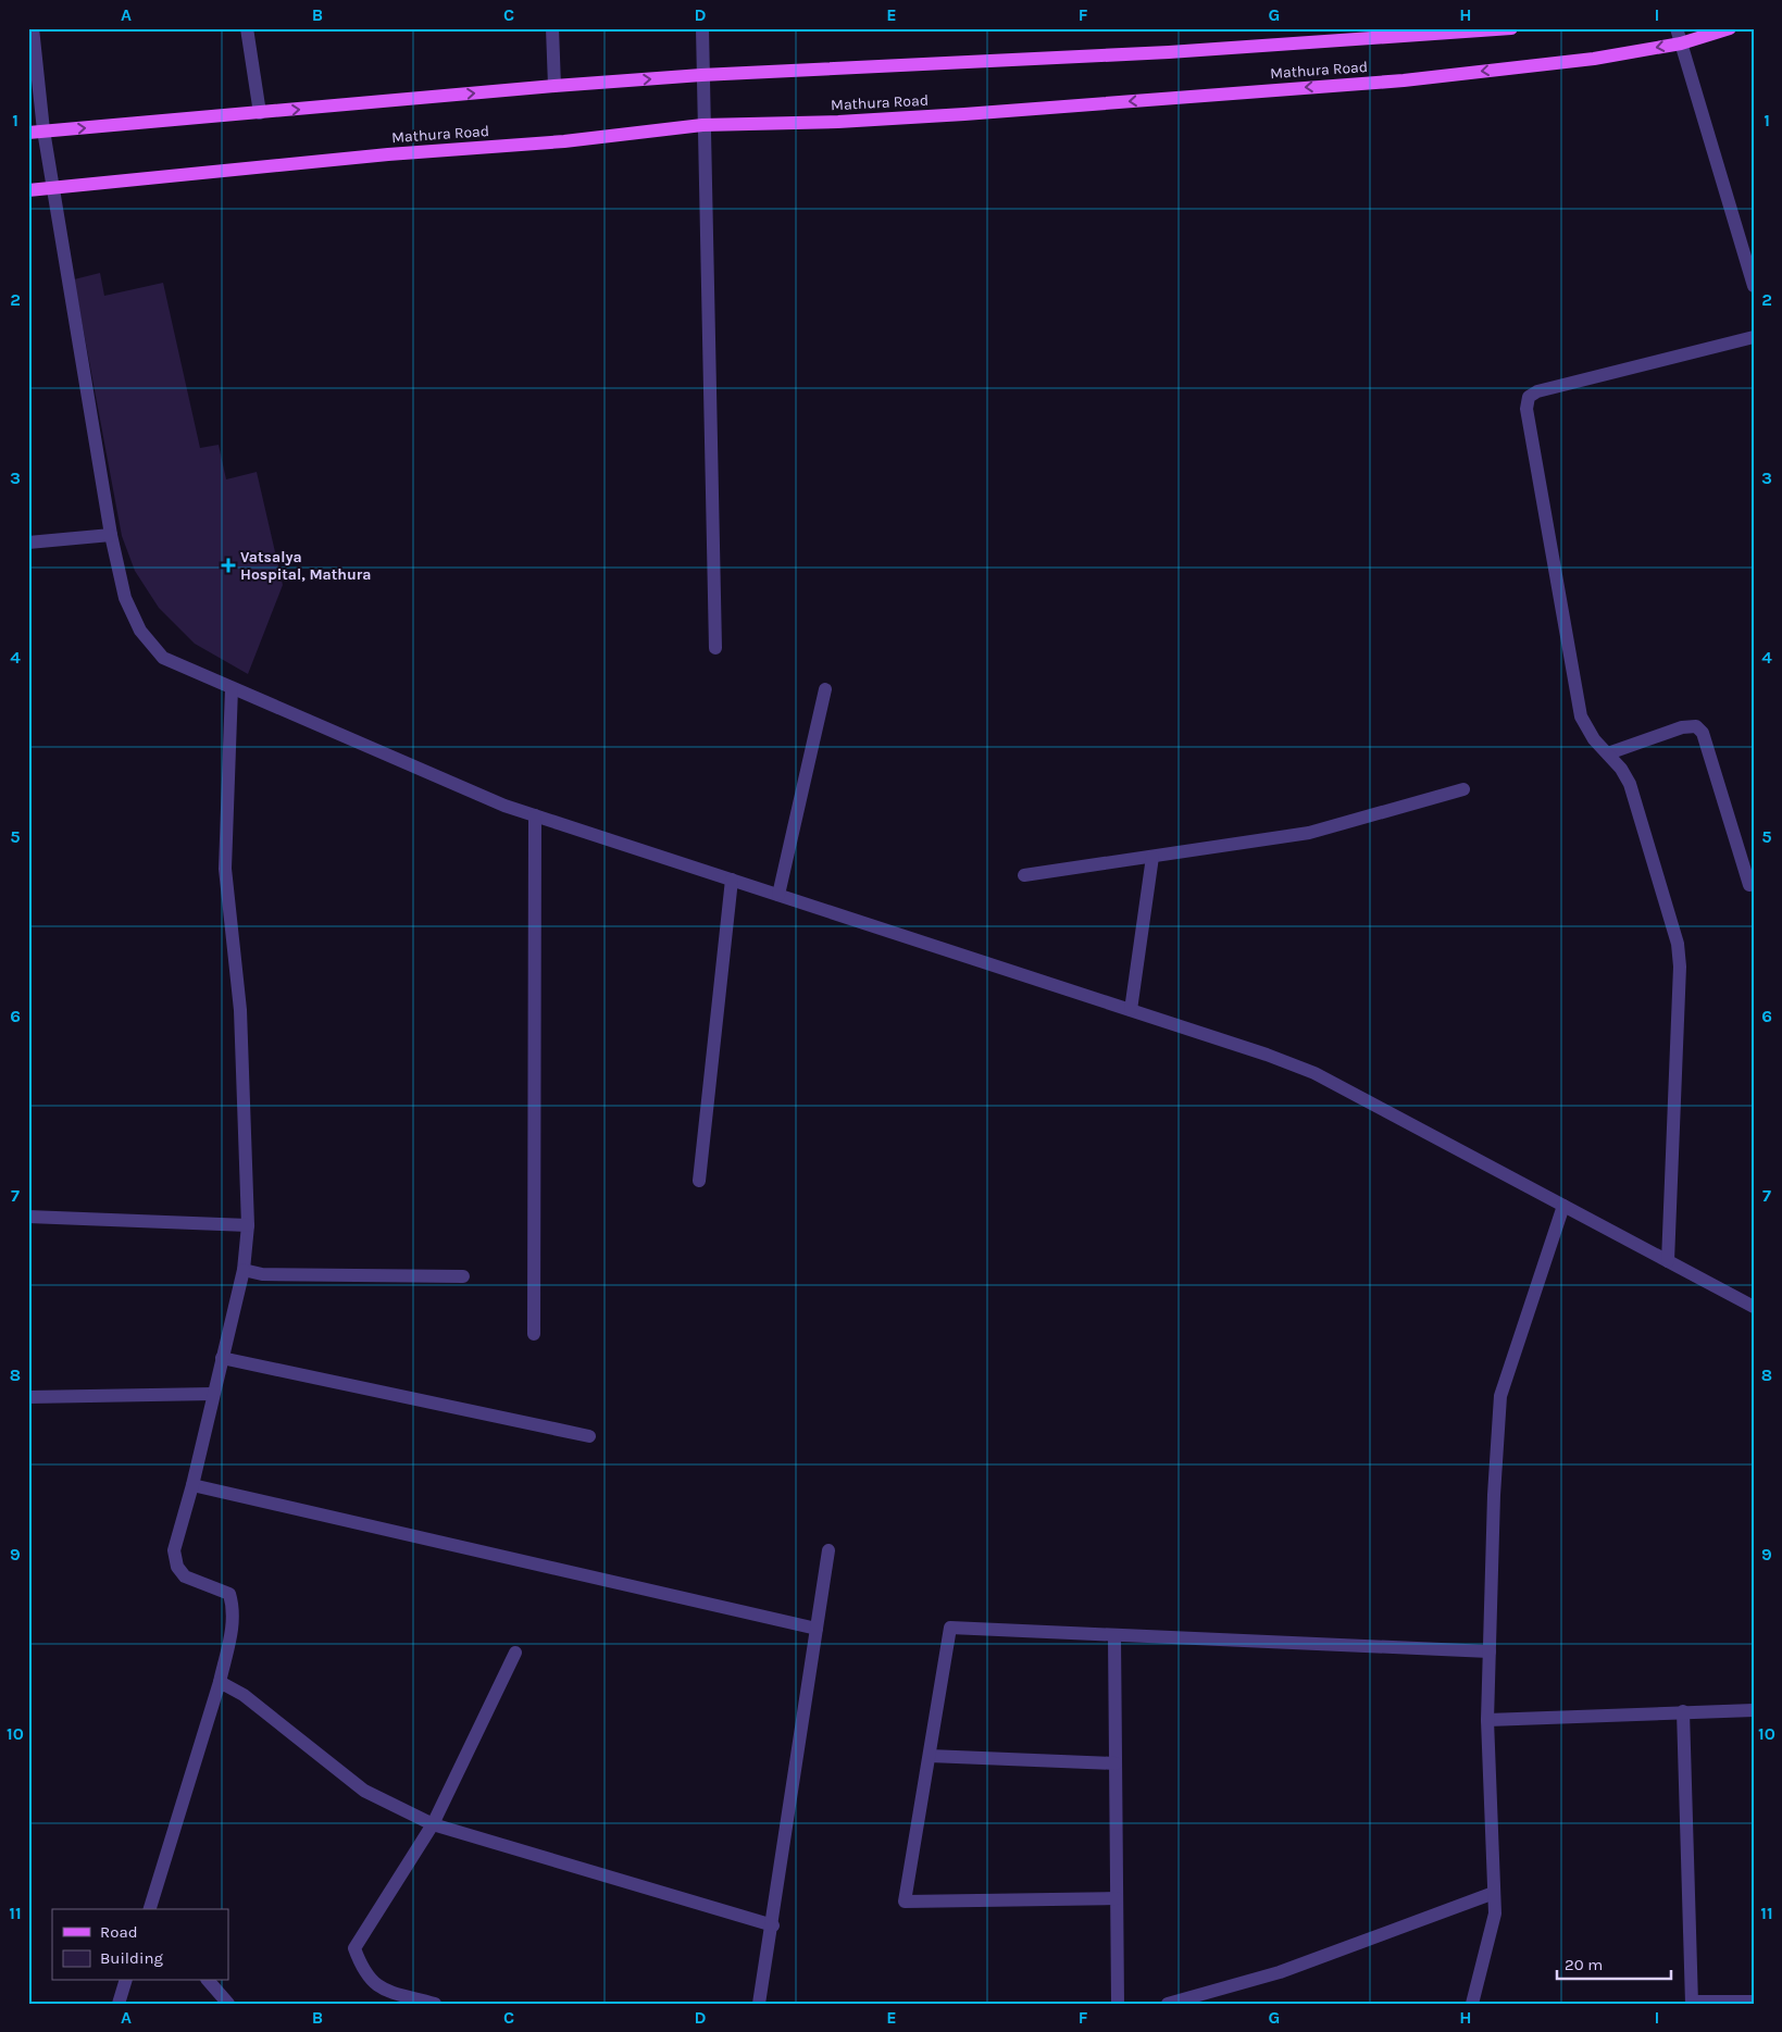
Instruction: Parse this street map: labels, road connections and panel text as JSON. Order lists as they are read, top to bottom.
{
  "streets": {
    "main road": ["Mathura Road"]
  },
  "places": {
    "health": ["Vatsalya Hospital, Mathura"]
  },
  "legend": ["Road", "Building"],
  "scale_bar": "20 m",
  "grid": {
    "columns": [
      "A",
      "B",
      "C",
      "D",
      "E",
      "F",
      "G",
      "H",
      "I"
    ],
    "rows": [
      "1",
      "2",
      "3",
      "4",
      "5",
      "6",
      "7",
      "8",
      "9",
      "10",
      "11"
    ]
  }
}
